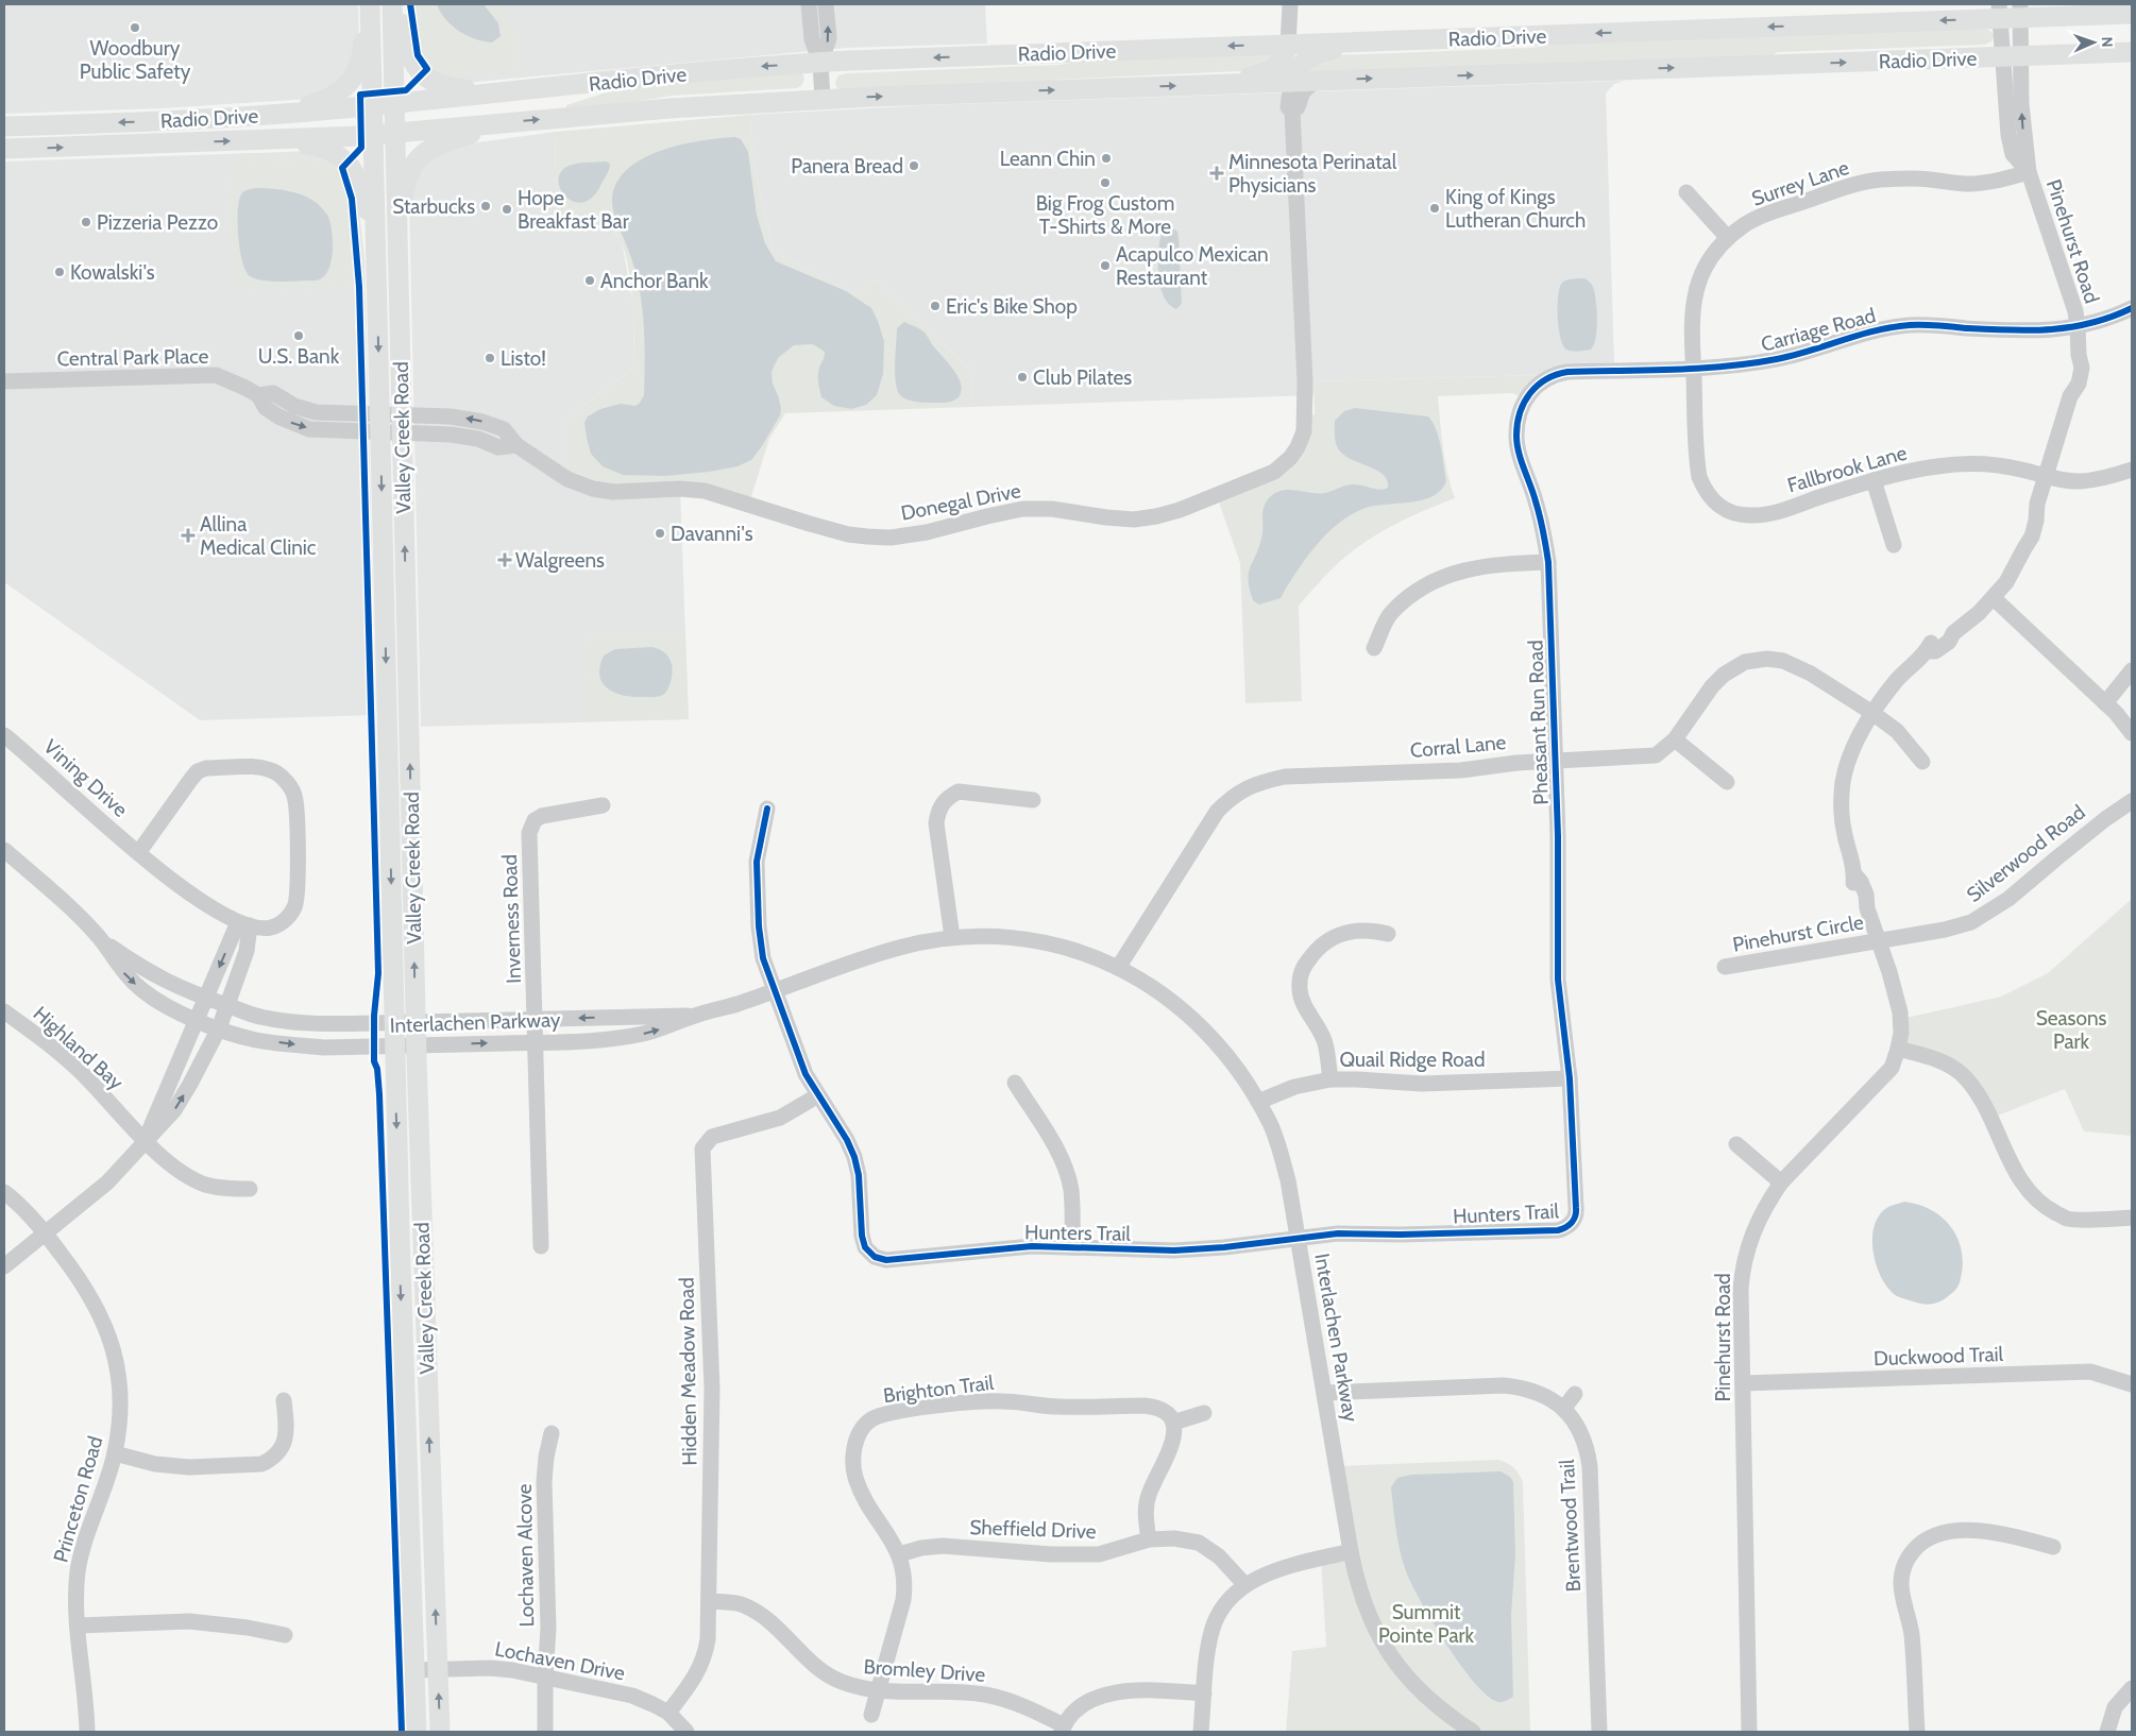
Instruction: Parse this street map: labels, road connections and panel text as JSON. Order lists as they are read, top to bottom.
{
  "streets": {
    "main road": ["Radio Drive", "Valley Creek Road"],
    "street": [
      "Surrey Lane",
      "Pinehurst Road",
      "Carriage Road",
      "Central Park Place",
      "Fallbrook Lane",
      "Donegal Drive",
      "Pheasant Run Road",
      "Corral Lane",
      "Vining Drive",
      "Silverwood Road",
      "Inverness Road",
      "Pinehurst Circle",
      "Interlachen Parkway",
      "Highland Bay",
      "Quail Ridge Road",
      "Hunters Trail",
      "Duckwood Trail",
      "Hidden Meadow Road",
      "Brighton Trail",
      "Princeton Road",
      "Brentwood Trail",
      "Sheffield Drive",
      "Lochaven Alcove",
      "Lochaven Drive",
      "Bromley Drive"
    ]
  },
  "crossings": [
    ["Radio Drive", "Pinehurst Road"],
    ["Radio Drive", "Valley Creek Road"],
    ["Radio Drive", "Donegal Drive"],
    ["Surrey Lane", "Pinehurst Road"],
    ["Surrey Lane", "Carriage Road"],
    ["Surrey Lane", "Fallbrook Lane"],
    ["Surrey Lane", "Pheasant Run Road"],
    ["Pinehurst Road", "Carriage Road"],
    ["Pinehurst Road", "Fallbrook Lane"],
    ["Pinehurst Road", "Corral Lane"],
    ["Pinehurst Road", "Silverwood Road"],
    ["Pinehurst Road", "Pinehurst Circle"],
    ["Pinehurst Road", "Duckwood Trail"],
    ["Carriage Road", "Fallbrook Lane"],
    ["Carriage Road", "Pheasant Run Road"],
    ["Central Park Place", "Valley Creek Road"],
    ["Central Park Place", "Donegal Drive"],
    ["Valley Creek Road", "Donegal Drive"],
    ["Valley Creek Road", "Interlachen Parkway"],
    ["Valley Creek Road", "Lochaven Drive"],
    ["Fallbrook Lane", "Pheasant Run Road"],
    ["Pheasant Run Road", "Corral Lane"],
    ["Pheasant Run Road", "Quail Ridge Road"],
    ["Pheasant Run Road", "Hunters Trail"],
    ["Corral Lane", "Interlachen Parkway"],
    ["Silverwood Road", "Pinehurst Circle"],
    ["Inverness Road", "Interlachen Parkway"],
    ["Interlachen Parkway", "Quail Ridge Road"],
    ["Interlachen Parkway", "Hunters Trail"],
    ["Hunters Trail", "Hidden Meadow Road"],
    ["Hidden Meadow Road", "Lochaven Drive"],
    ["Hidden Meadow Road", "Bromley Drive"],
    ["Brighton Trail", "Sheffield Drive"],
    ["Brighton Trail", "Bromley Drive"],
    ["Lochaven Alcove", "Lochaven Drive"]
  ],
  "parks": ["Seasons Park", "Summit Pointe Park"],
  "places": {
    "other": [
      "Woodbury Public Safety",
      "Leann Chin",
      "Panera Bread",
      "Big Frog Custom T-Shirts & More",
      "Starbucks",
      "King of Kings Lutheran Church",
      "Hope Breakfast Bar",
      "Pizzeria Pezzo",
      "Acapulco Mexican Restaurant",
      "Kowalski's",
      "Anchor Bank",
      "Eric's Bike Shop",
      "U.S. Bank",
      "Listo!",
      "Club Pilates",
      "Davanni's"
    ],
    "health": ["Minnesota Perinatal Physicians", "Allina Medical Clinic", "Walgreens"]
  },
  "north": "right"
}
